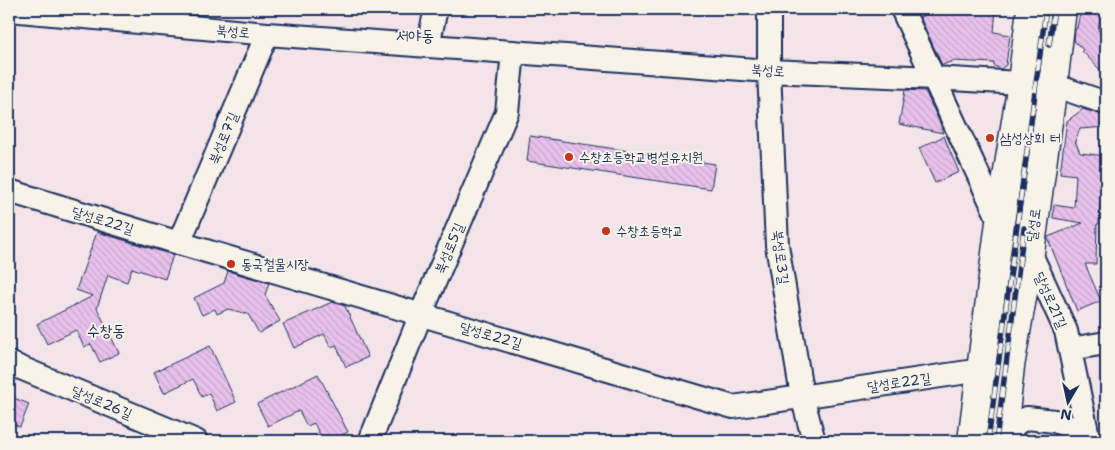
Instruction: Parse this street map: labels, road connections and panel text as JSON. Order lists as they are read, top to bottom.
{
  "streets": {
    "main road": ["달성로"],
    "street": [
      "북성로",
      "북성로7길",
      "달성로22길",
      "북성로5길",
      "북성로3길",
      "달성로21길",
      "달성로26길"
    ]
  },
  "crossings": [
    ["북성로", "북성로7길"],
    ["북성로", "달성로"],
    ["북성로", "북성로5길"],
    ["북성로", "북성로3길"],
    ["북성로7길", "달성로22길"],
    ["달성로22길", "북성로5길"],
    ["달성로22길", "북성로3길"],
    ["달성로", "달성로21길"]
  ],
  "districts": ["서야동", "수창동"],
  "places": [
    "삼성상회 터",
    "수창초등학교병설유치원",
    "수창초등학교",
    "동국철물시장"
  ],
  "north": "bottom"
}
